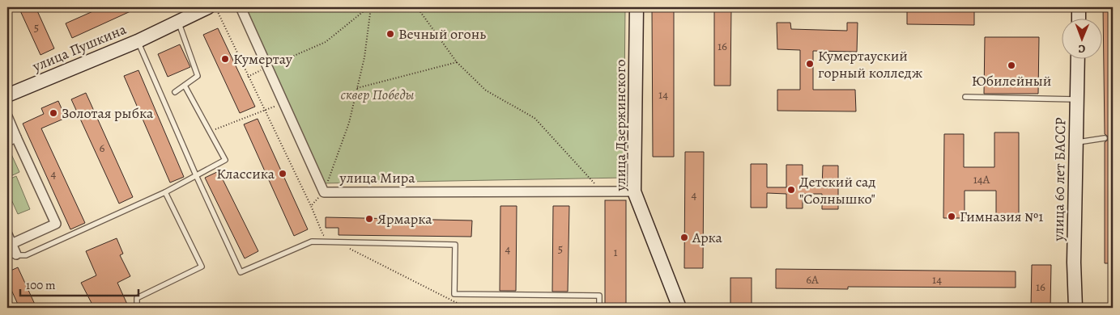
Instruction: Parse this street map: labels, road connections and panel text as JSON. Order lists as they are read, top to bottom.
{
  "streets": {
    "main road": ["улица Пушкина", "улица Дзержинского", "улица 60 лет БАССР"],
    "street": ["улица Мира"]
  },
  "crossings": [
    ["улица Дзержинского", "улица Мира"]
  ],
  "parks": ["сквер Победы"],
  "places": [
    "Вечный огонь",
    "Кумертау",
    "Кумертауский горный колледж",
    "Юбилейный",
    "Золотая рыбка",
    "Классика",
    "Детский сад \"Солнышко\"",
    "Гимназия №1",
    "Ярмарка",
    "Арка"
  ],
  "house_numbers": [
    "5",
    "16",
    "14",
    "6",
    "4",
    "14А",
    "4",
    "4",
    "5",
    "1",
    "6А",
    "14",
    "16"
  ],
  "scale_bar": "100 m",
  "north": "bottom"
}
